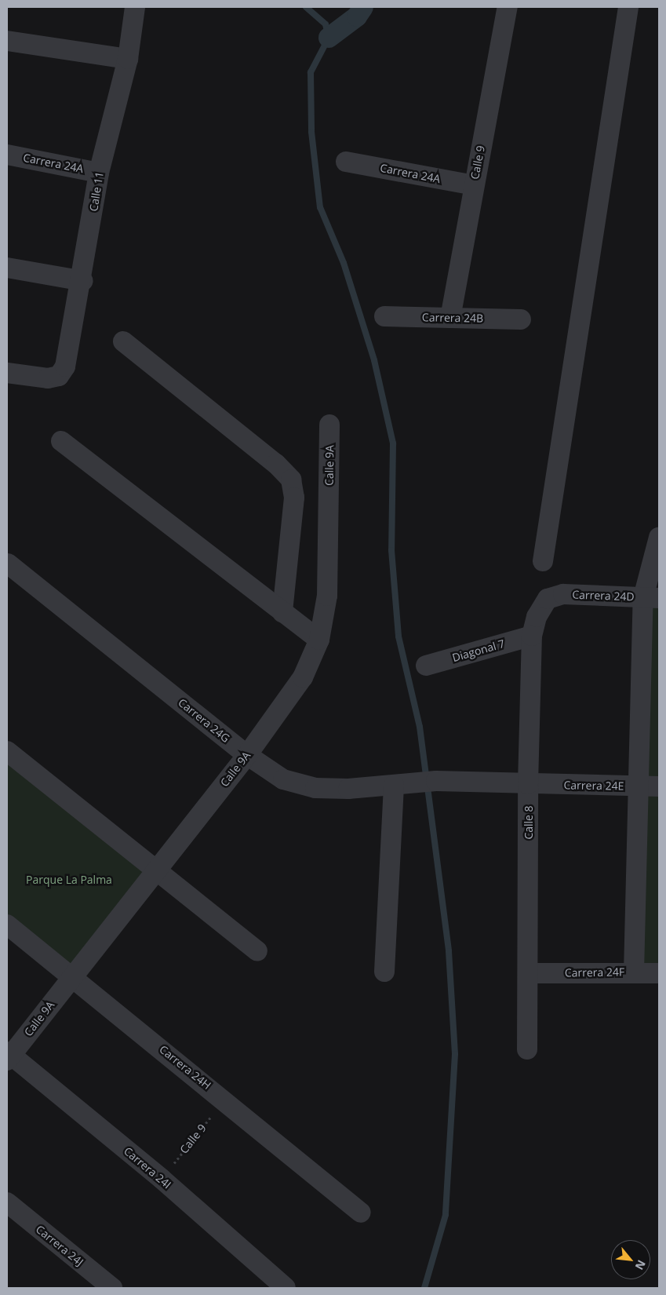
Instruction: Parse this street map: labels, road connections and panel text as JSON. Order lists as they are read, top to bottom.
{
  "streets": {
    "street": [
      "Calle 9",
      "Carrera 24A",
      "Calle 11",
      "Carrera 24B",
      "Calle 9A",
      "Carrera 24D",
      "Diagonal 7",
      "Carrera 24G",
      "Carrera 24E",
      "Calle 8",
      "Carrera 24F",
      "Carrera 24H",
      "Carrera 24I",
      "Carrera 24J"
    ]
  },
  "crossings": [
    ["Calle 9", "Carrera 24A"],
    ["Calle 9", "Carrera 24B"],
    ["Calle 9", "Carrera 24H"],
    ["Calle 9", "Carrera 24I"],
    ["Carrera 24A", "Calle 11"],
    ["Calle 9A", "Carrera 24G"],
    ["Calle 9A", "Carrera 24H"],
    ["Calle 9A", "Carrera 24I"],
    ["Carrera 24D", "Calle 8"],
    ["Diagonal 7", "Calle 8"],
    ["Carrera 24G", "Carrera 24E"],
    ["Carrera 24G", "Calle 8"],
    ["Carrera 24E", "Calle 8"],
    ["Calle 8", "Carrera 24F"]
  ],
  "parks": ["Parque La Palma"],
  "north": "bottom right"
}
